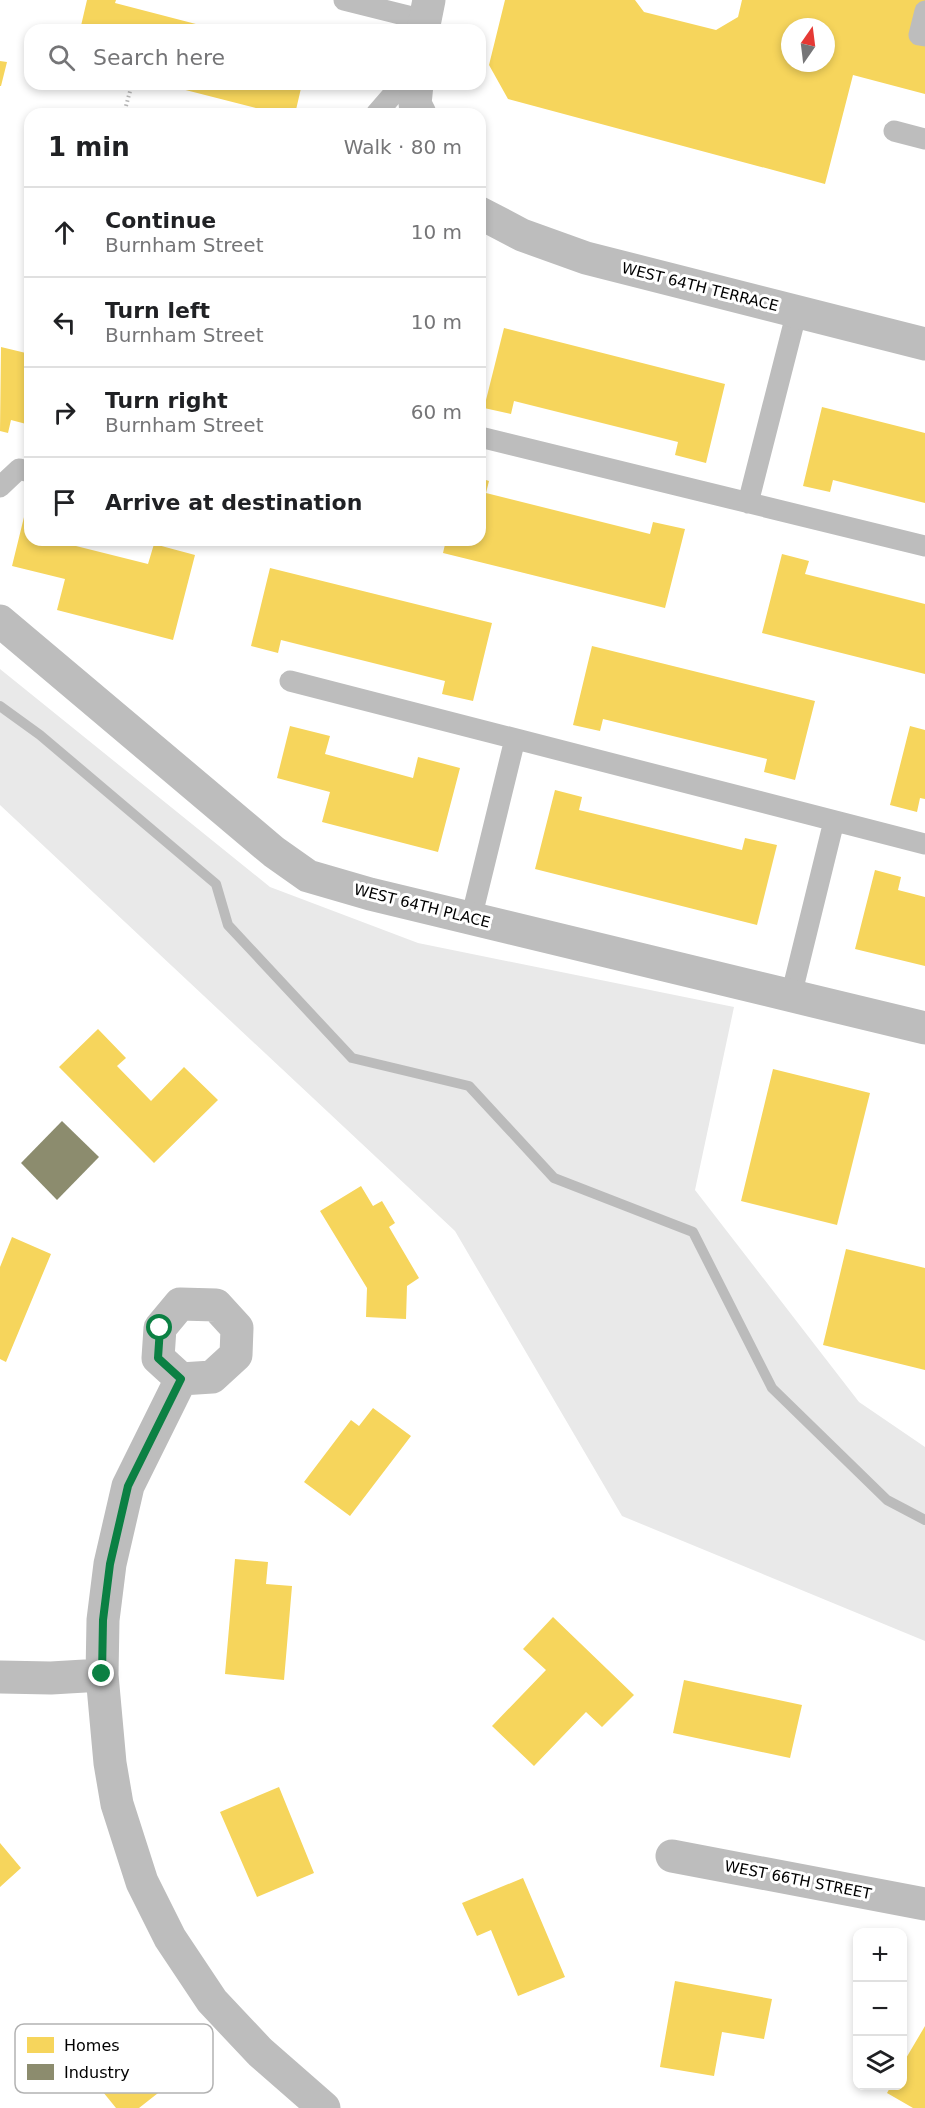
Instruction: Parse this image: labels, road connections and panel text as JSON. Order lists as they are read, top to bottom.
{
  "streets": {
    "street": ["WEST 64TH TERRACE", "WEST 64TH PLACE", "WEST 66TH STREET"]
  },
  "legend": ["Homes", "Industry"],
  "north": "top",
  "page": {
    "search": "Search here",
    "heading": ["1 min", "Walk · 80 m"],
    "list": [
      ["Continue", "Burnham Street", "10 m"],
      ["Turn left", "Burnham Street", "10 m"],
      ["Turn right", "Burnham Street", "60 m"],
      "Arrive at destination"
    ],
    "map_buttons": ["+", "−"]
  }
}
